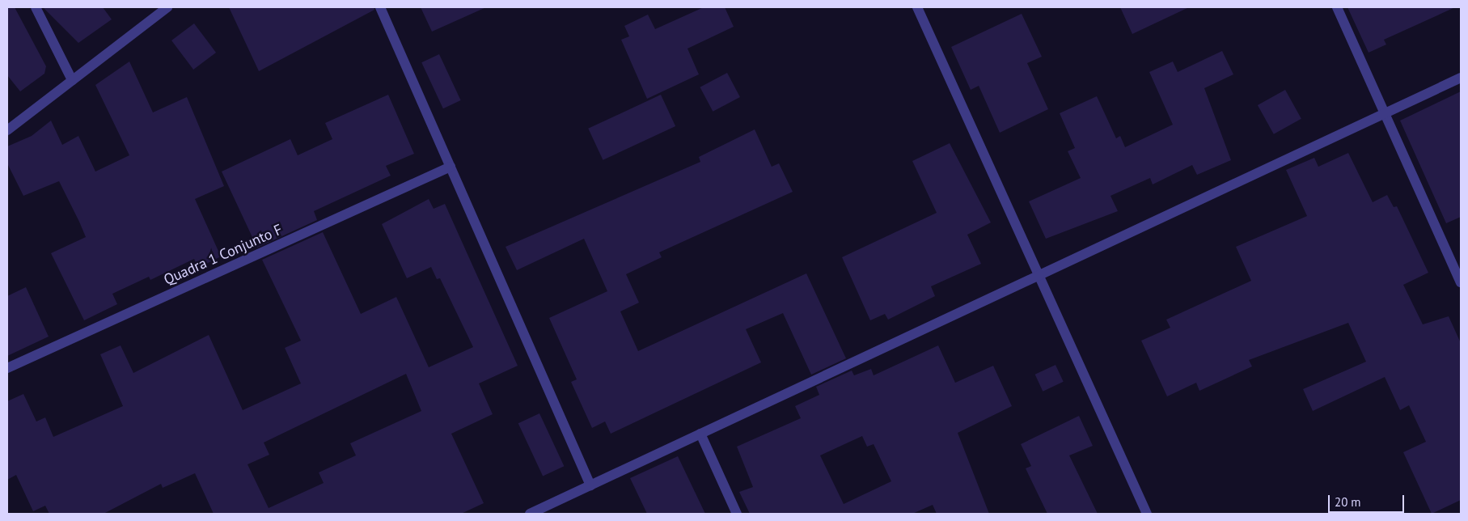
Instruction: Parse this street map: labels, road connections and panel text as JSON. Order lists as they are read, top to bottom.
{
  "streets": {
    "street": ["Quadra 1 Conjunto F"]
  },
  "scale_bar": "20 m"
}
